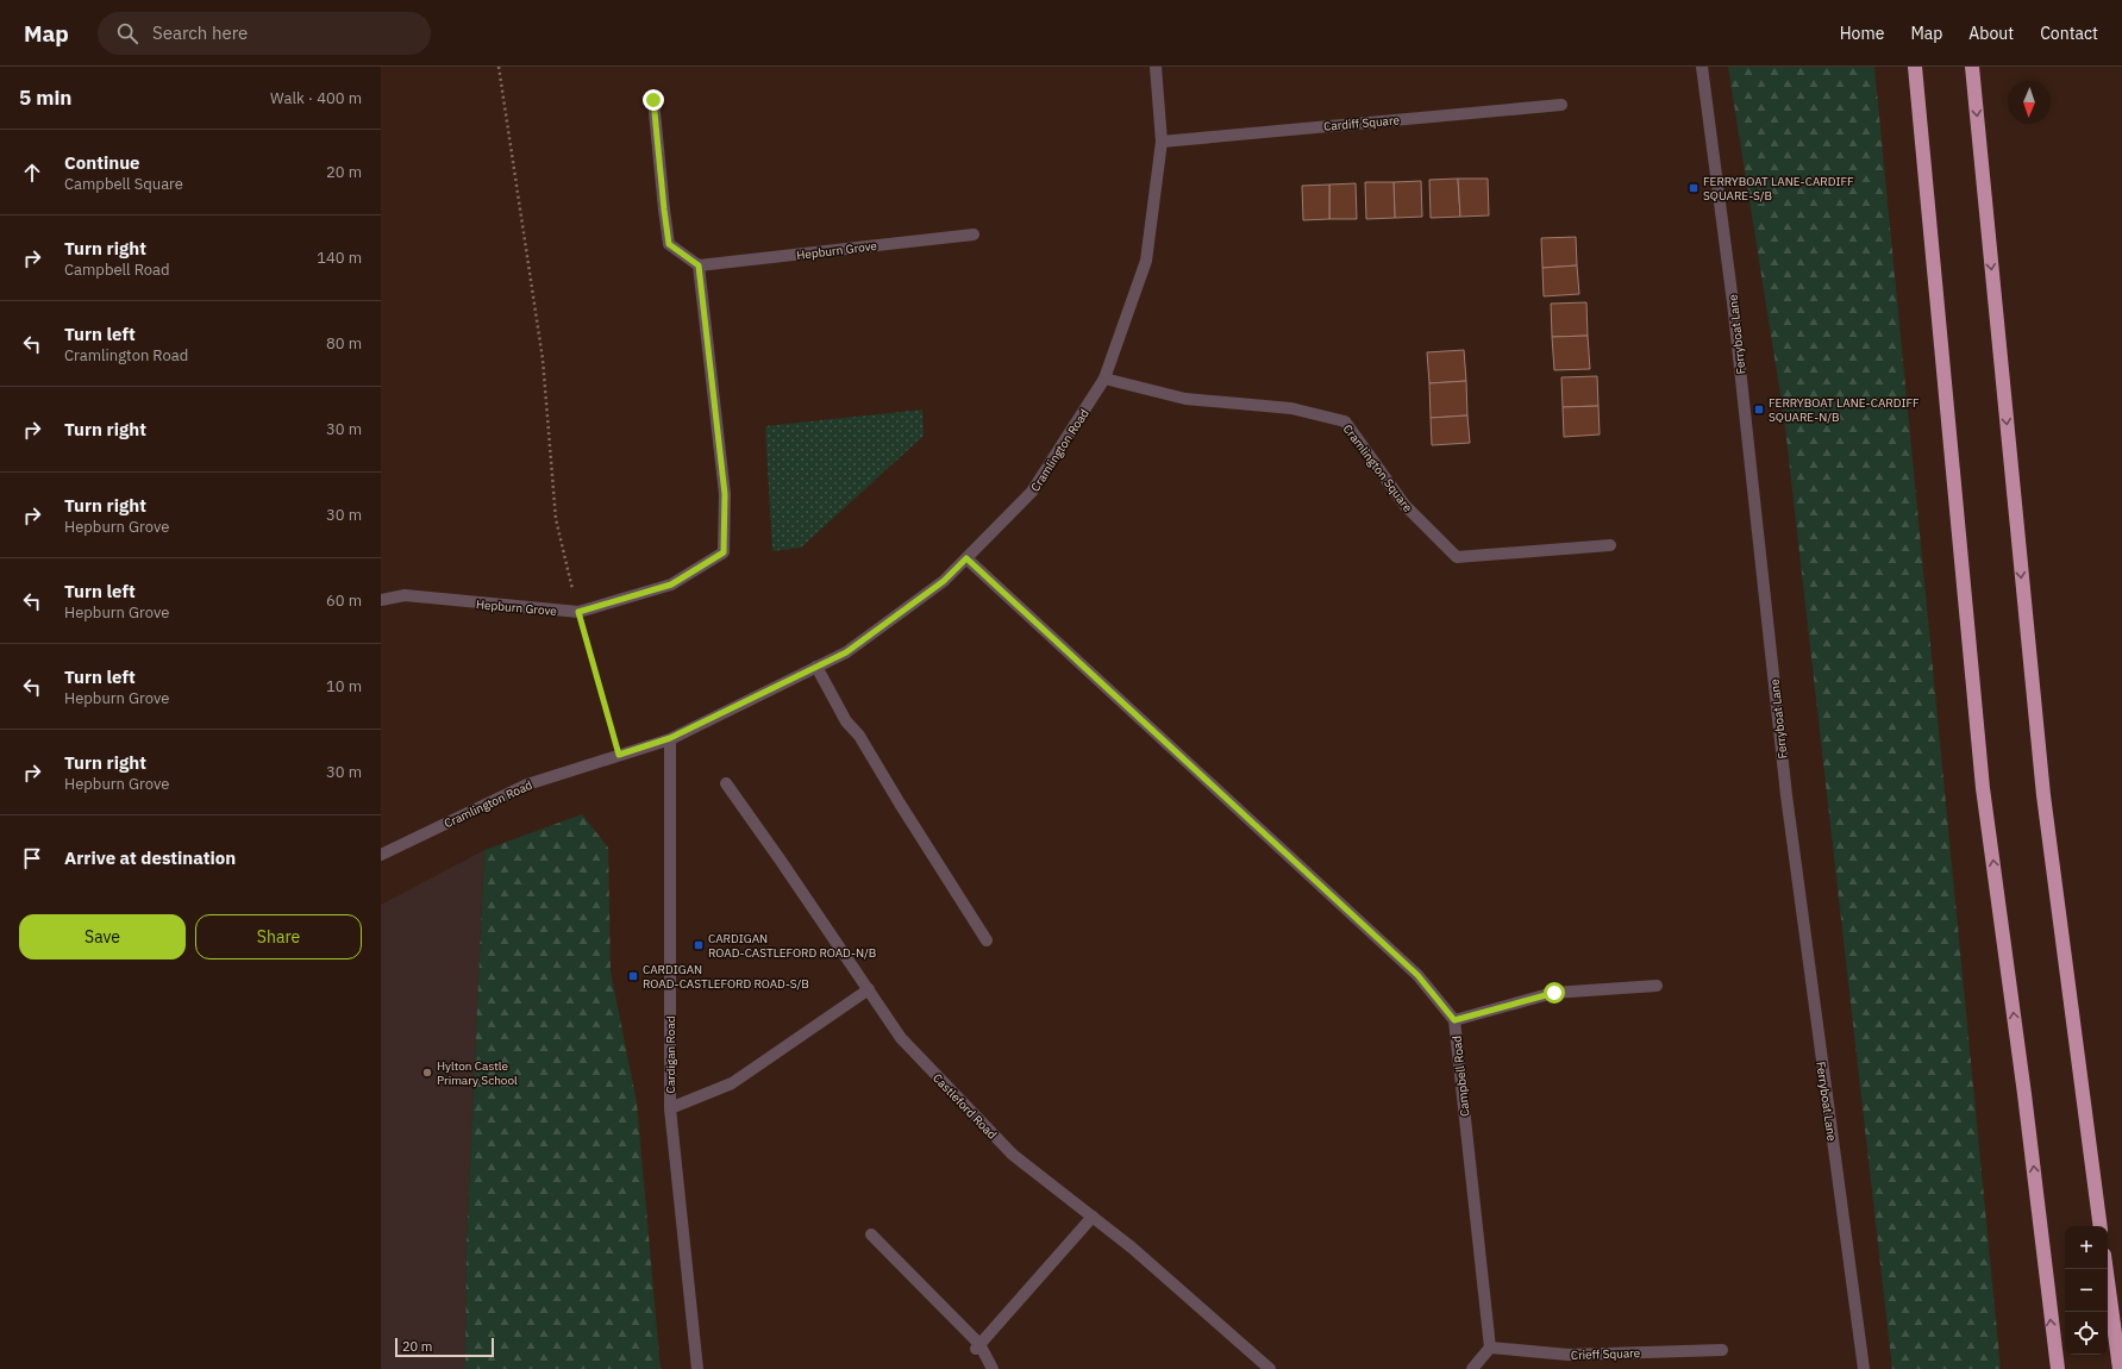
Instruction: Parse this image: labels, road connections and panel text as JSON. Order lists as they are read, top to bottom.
{
  "streets": {
    "street": [
      "Cardiff Square",
      "Hepburn Grove",
      "Ferryboat Lane",
      "Cramlington Road",
      "Cramlington Square",
      "Cardigan Road",
      "Campbell Road",
      "Castleford Road",
      "Crieff Square"
    ]
  },
  "crossings": [
    ["Cardiff Square", "Cramlington Road"],
    ["Cramlington Road", "Cramlington Square"],
    ["Cramlington Road", "Cardigan Road"],
    ["Cramlington Road", "Campbell Road"],
    ["Campbell Road", "Crieff Square"]
  ],
  "places": {
    "transit": [
      "FERRYBOAT LANE-CARDIFF SQUARE-S/B",
      "FERRYBOAT LANE-CARDIFF SQUARE-N/B",
      "CARDIGAN ROAD-CASTLEFORD ROAD-N/B",
      "CARDIGAN ROAD-CASTLEFORD ROAD-S/B"
    ],
    "other": ["Hylton Castle Primary School"]
  },
  "scale_bar": "20 m",
  "north": "bottom",
  "page": {
    "header": "Map",
    "search": "Search here",
    "nav": [
      "Home",
      "Map",
      "About",
      "Contact"
    ],
    "heading": ["5 min", "Walk · 400 m"],
    "list": [
      ["Continue", "Campbell Square", "20 m"],
      ["Turn right", "Campbell Road", "140 m"],
      ["Turn left", "Cramlington Road", "80 m"],
      ["Turn right", "30 m"],
      ["Turn right", "Hepburn Grove", "30 m"],
      ["Turn left", "Hepburn Grove", "60 m"],
      ["Turn left", "Hepburn Grove", "10 m"],
      ["Turn right", "Hepburn Grove", "30 m"],
      "Arrive at destination"
    ],
    "buttons": ["Save", "Share"],
    "map_buttons": ["+", "−"],
    "scale": "20 m"
  }
}
